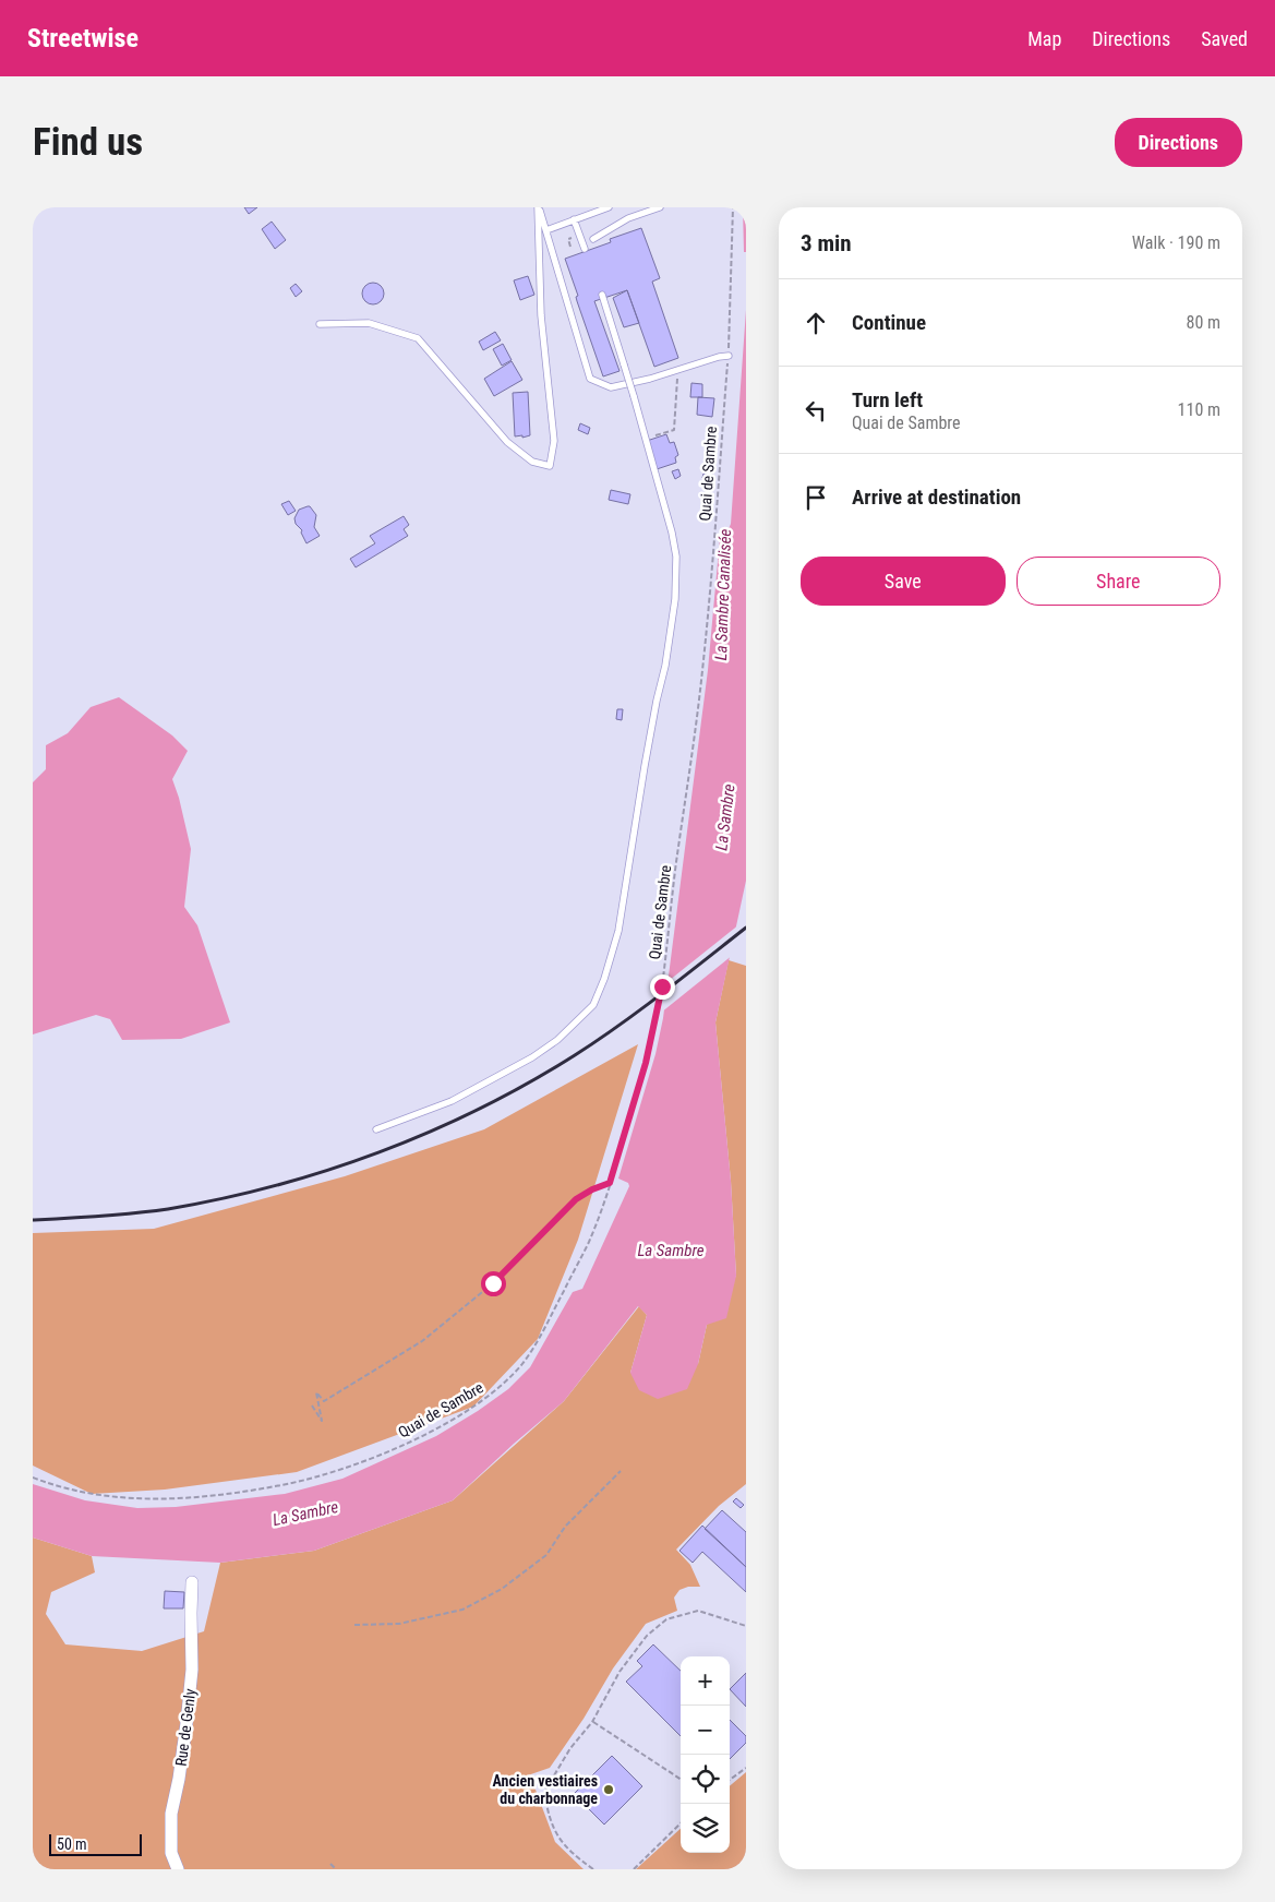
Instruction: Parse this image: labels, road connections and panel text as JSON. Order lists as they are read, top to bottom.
{
  "streets": {
    "street": ["Rue de Genly"],
    "path": ["Quai de Sambre"]
  },
  "water": ["La Sambre Canalisée", "La Sambre"],
  "places": ["Ancien vestiaires du charbonnage"],
  "scale_bar": "50 m",
  "page": {
    "header": "Streetwise",
    "nav": ["Map", "Directions", "Saved"],
    "buttons": [
      "Directions",
      ["Save", "Share"]
    ],
    "title": "Find us",
    "heading": ["3 min", "Walk · 190 m"],
    "list": [
      ["Continue", "80 m"],
      ["Turn left", "Quai de Sambre", "110 m"],
      "Arrive at destination"
    ],
    "map_buttons": ["+", "−"],
    "scale": "50 m"
  }
}
